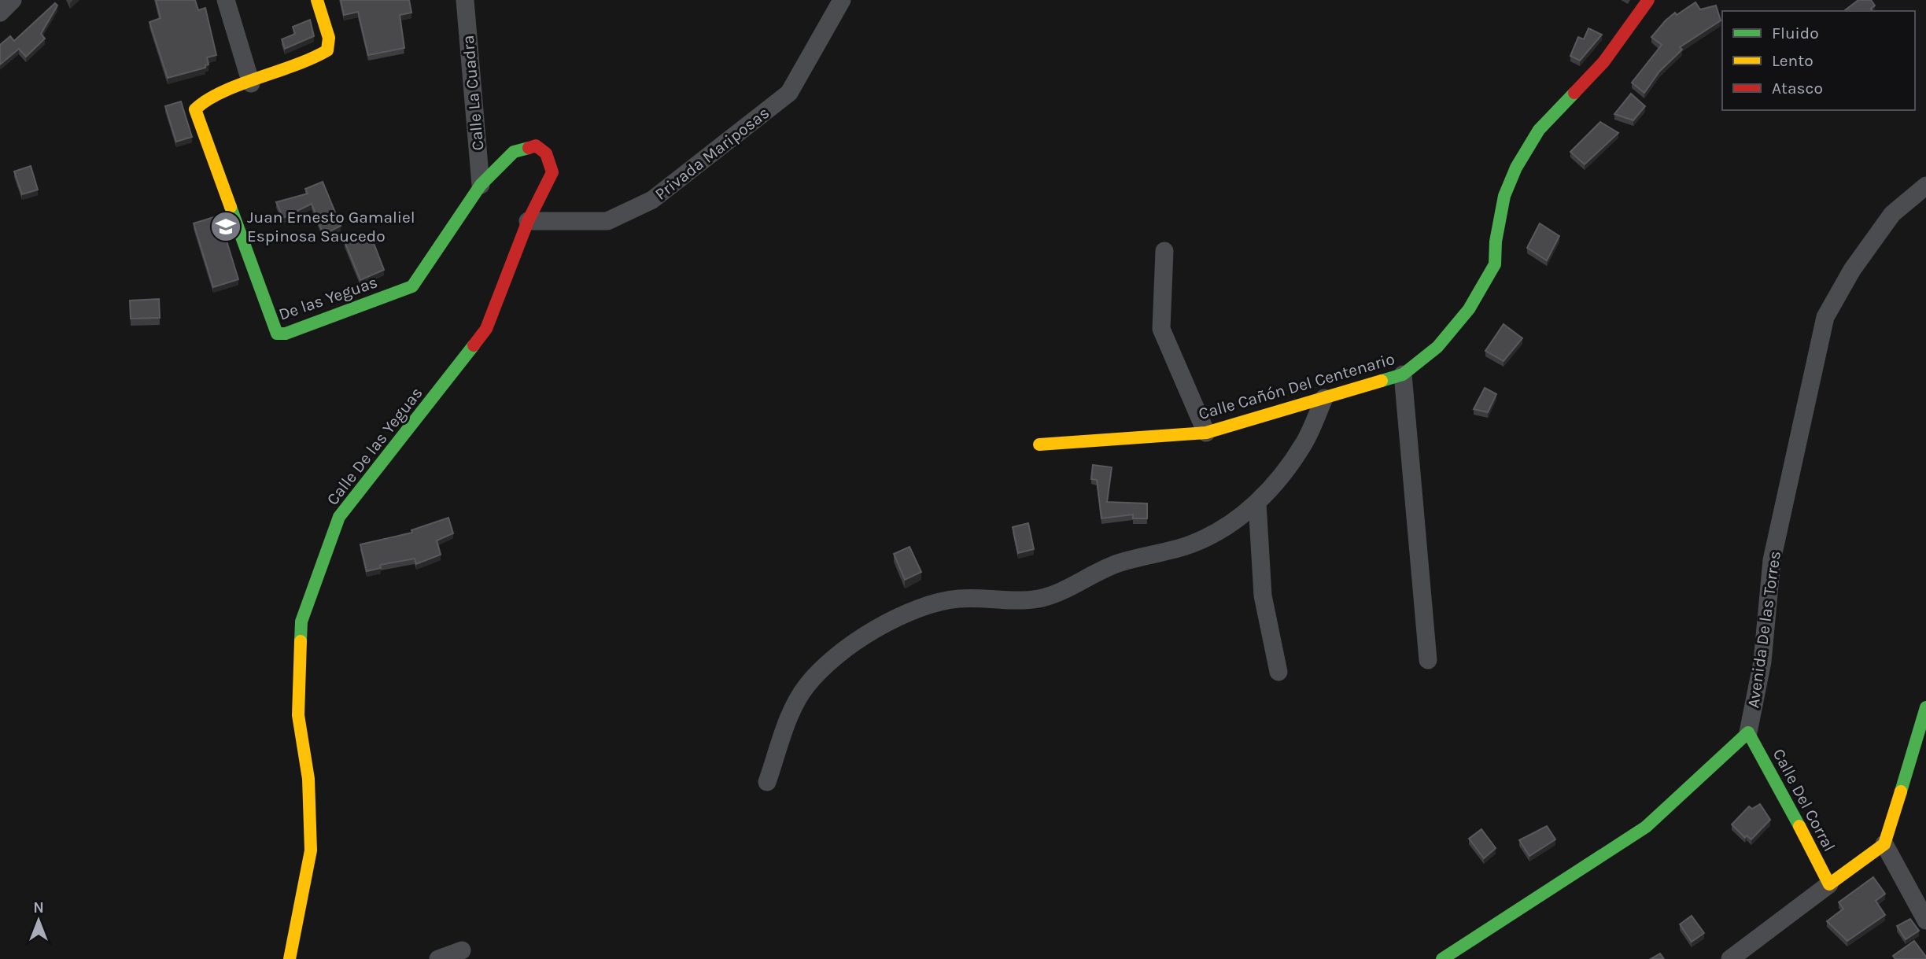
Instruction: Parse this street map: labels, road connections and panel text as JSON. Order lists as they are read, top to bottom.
{
  "streets": {
    "street": [
      "Calle La Cuadra",
      "Privada Mariposas",
      "De las Yeguas",
      "Calle Cañón Del Centenario",
      "Calle De las Yeguas",
      "Avenida De las Torres",
      "Calle Del Corral"
    ]
  },
  "crossings": [
    ["Calle La Cuadra", "De las Yeguas"],
    ["Privada Mariposas", "Calle De las Yeguas"],
    ["De las Yeguas", "Calle De las Yeguas"],
    ["Avenida De las Torres", "Calle Del Corral"]
  ],
  "places": {
    "school or university": ["Juan Ernesto Gamaliel Espinosa Saucedo"]
  },
  "legend": ["Fluido", "Lento", "Atasco"],
  "north": "top"
}
